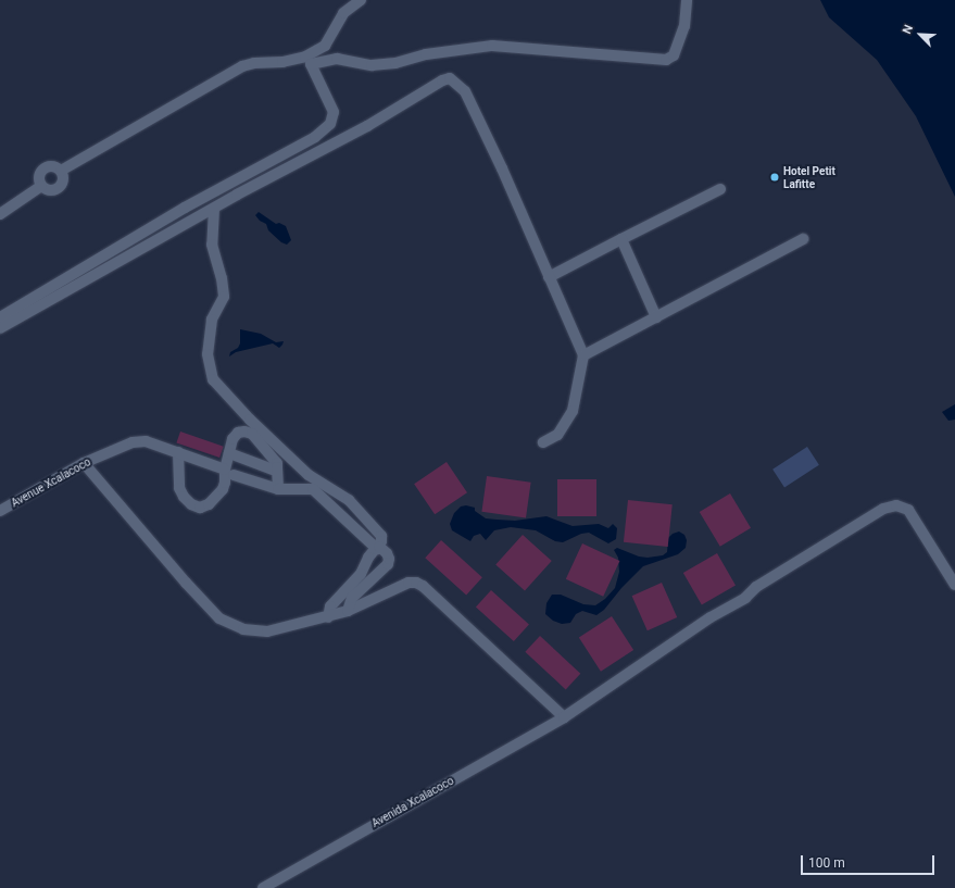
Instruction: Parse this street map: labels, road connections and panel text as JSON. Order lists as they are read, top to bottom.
{
  "streets": {
    "street": ["Avenue Xcalacoco", "Avenida Xcalacoco"]
  },
  "places": ["Hotel Petit Lafitte"],
  "scale_bar": "100 m",
  "north": "top left"
}
